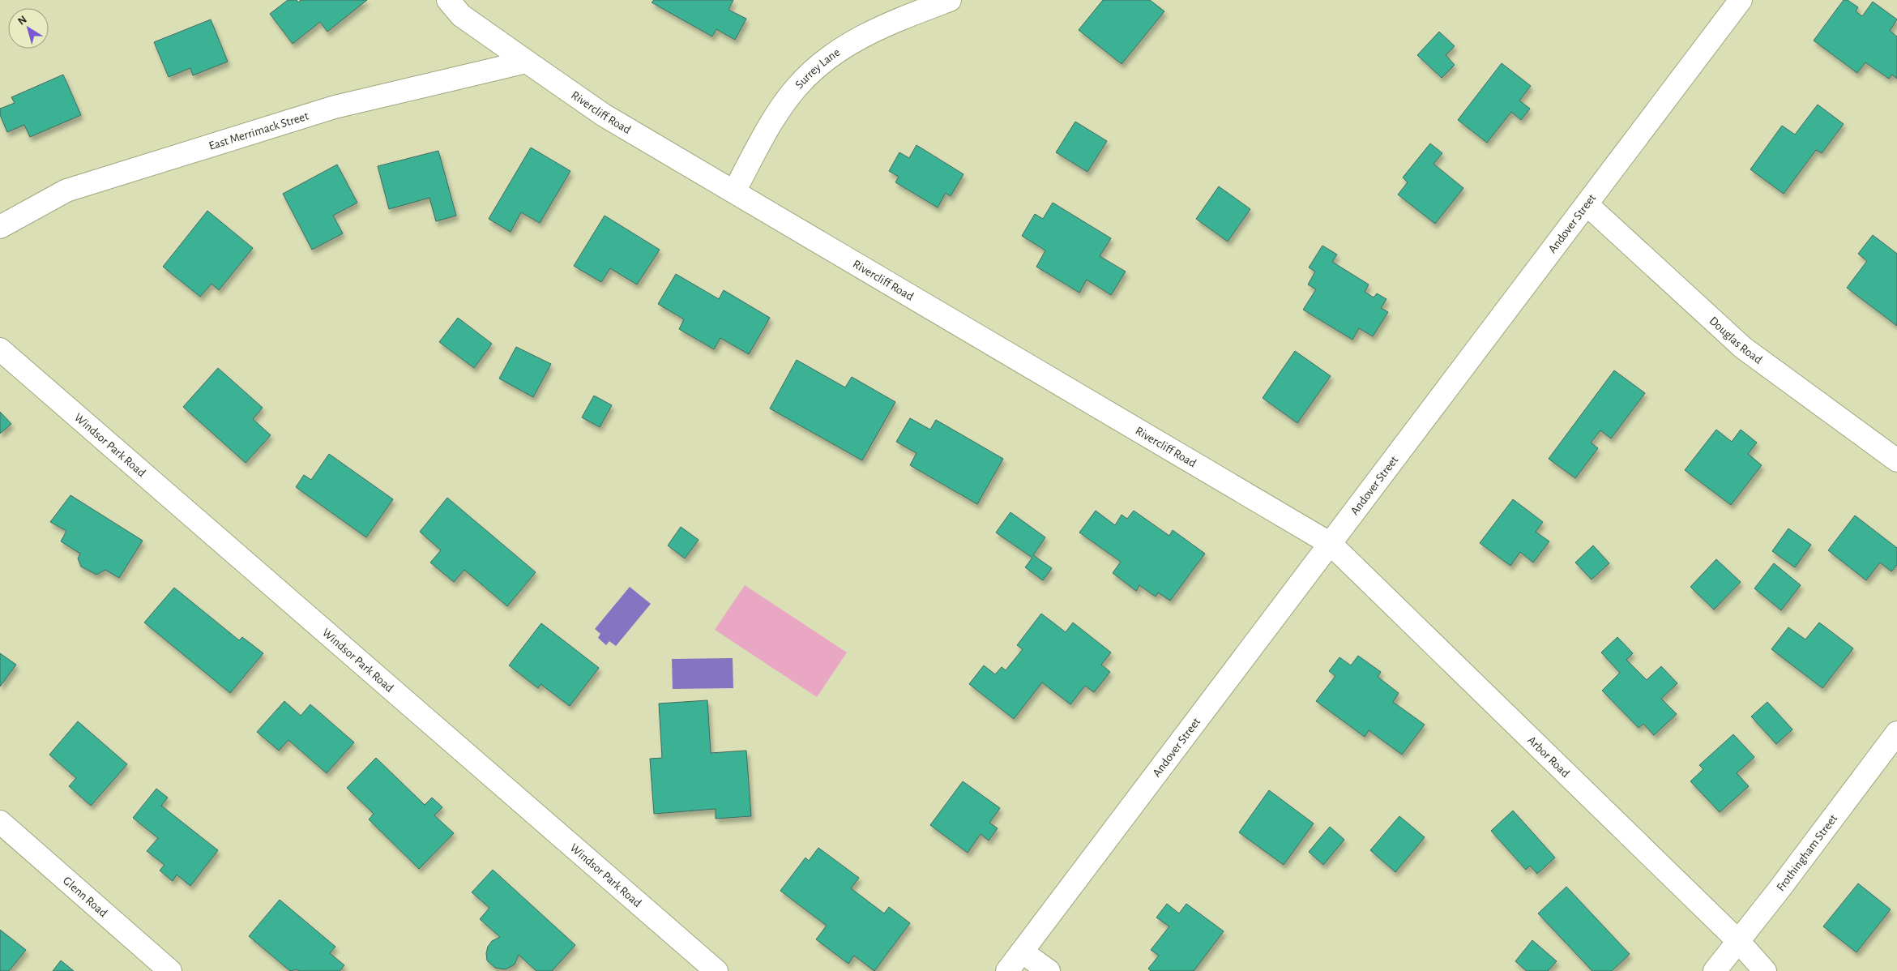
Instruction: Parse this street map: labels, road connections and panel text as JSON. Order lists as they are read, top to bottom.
{
  "streets": {
    "street": [
      "Surrey Lane",
      "Rivercliff Road",
      "East Merrimack Street",
      "Andover Street",
      "Douglas Road",
      "Windsor Park Road",
      "Arbor Road",
      "Frothingham Street",
      "Glenn Road"
    ]
  },
  "crossings": [
    ["Surrey Lane", "Rivercliff Road"],
    ["Rivercliff Road", "East Merrimack Street"],
    ["Rivercliff Road", "Andover Street"],
    ["Rivercliff Road", "Arbor Road"],
    ["Andover Street", "Douglas Road"],
    ["Andover Street", "Arbor Road"],
    ["Arbor Road", "Frothingham Street"]
  ],
  "north": "top left"
}
